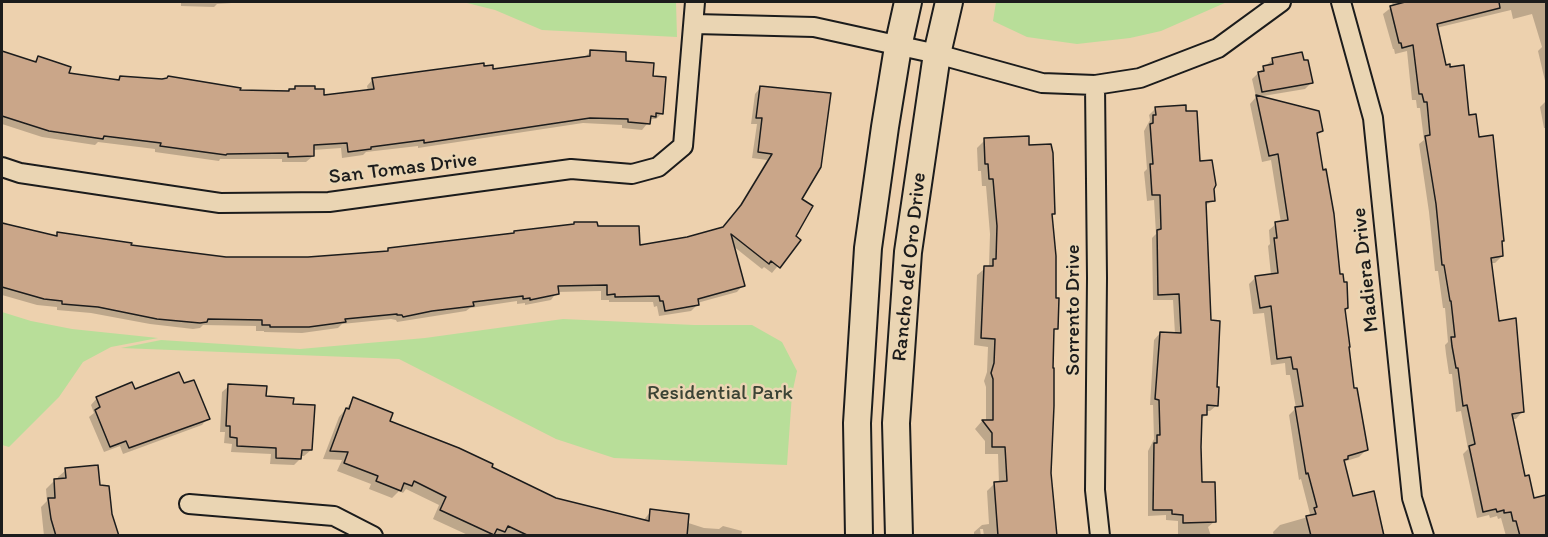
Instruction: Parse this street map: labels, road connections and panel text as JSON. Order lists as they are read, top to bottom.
{
  "streets": {
    "main road": ["Rancho del Oro Drive"],
    "street": ["San Tomas Drive", "Madiera Drive", "Sorrento Drive"]
  },
  "parks": ["Residential Park"]
}
